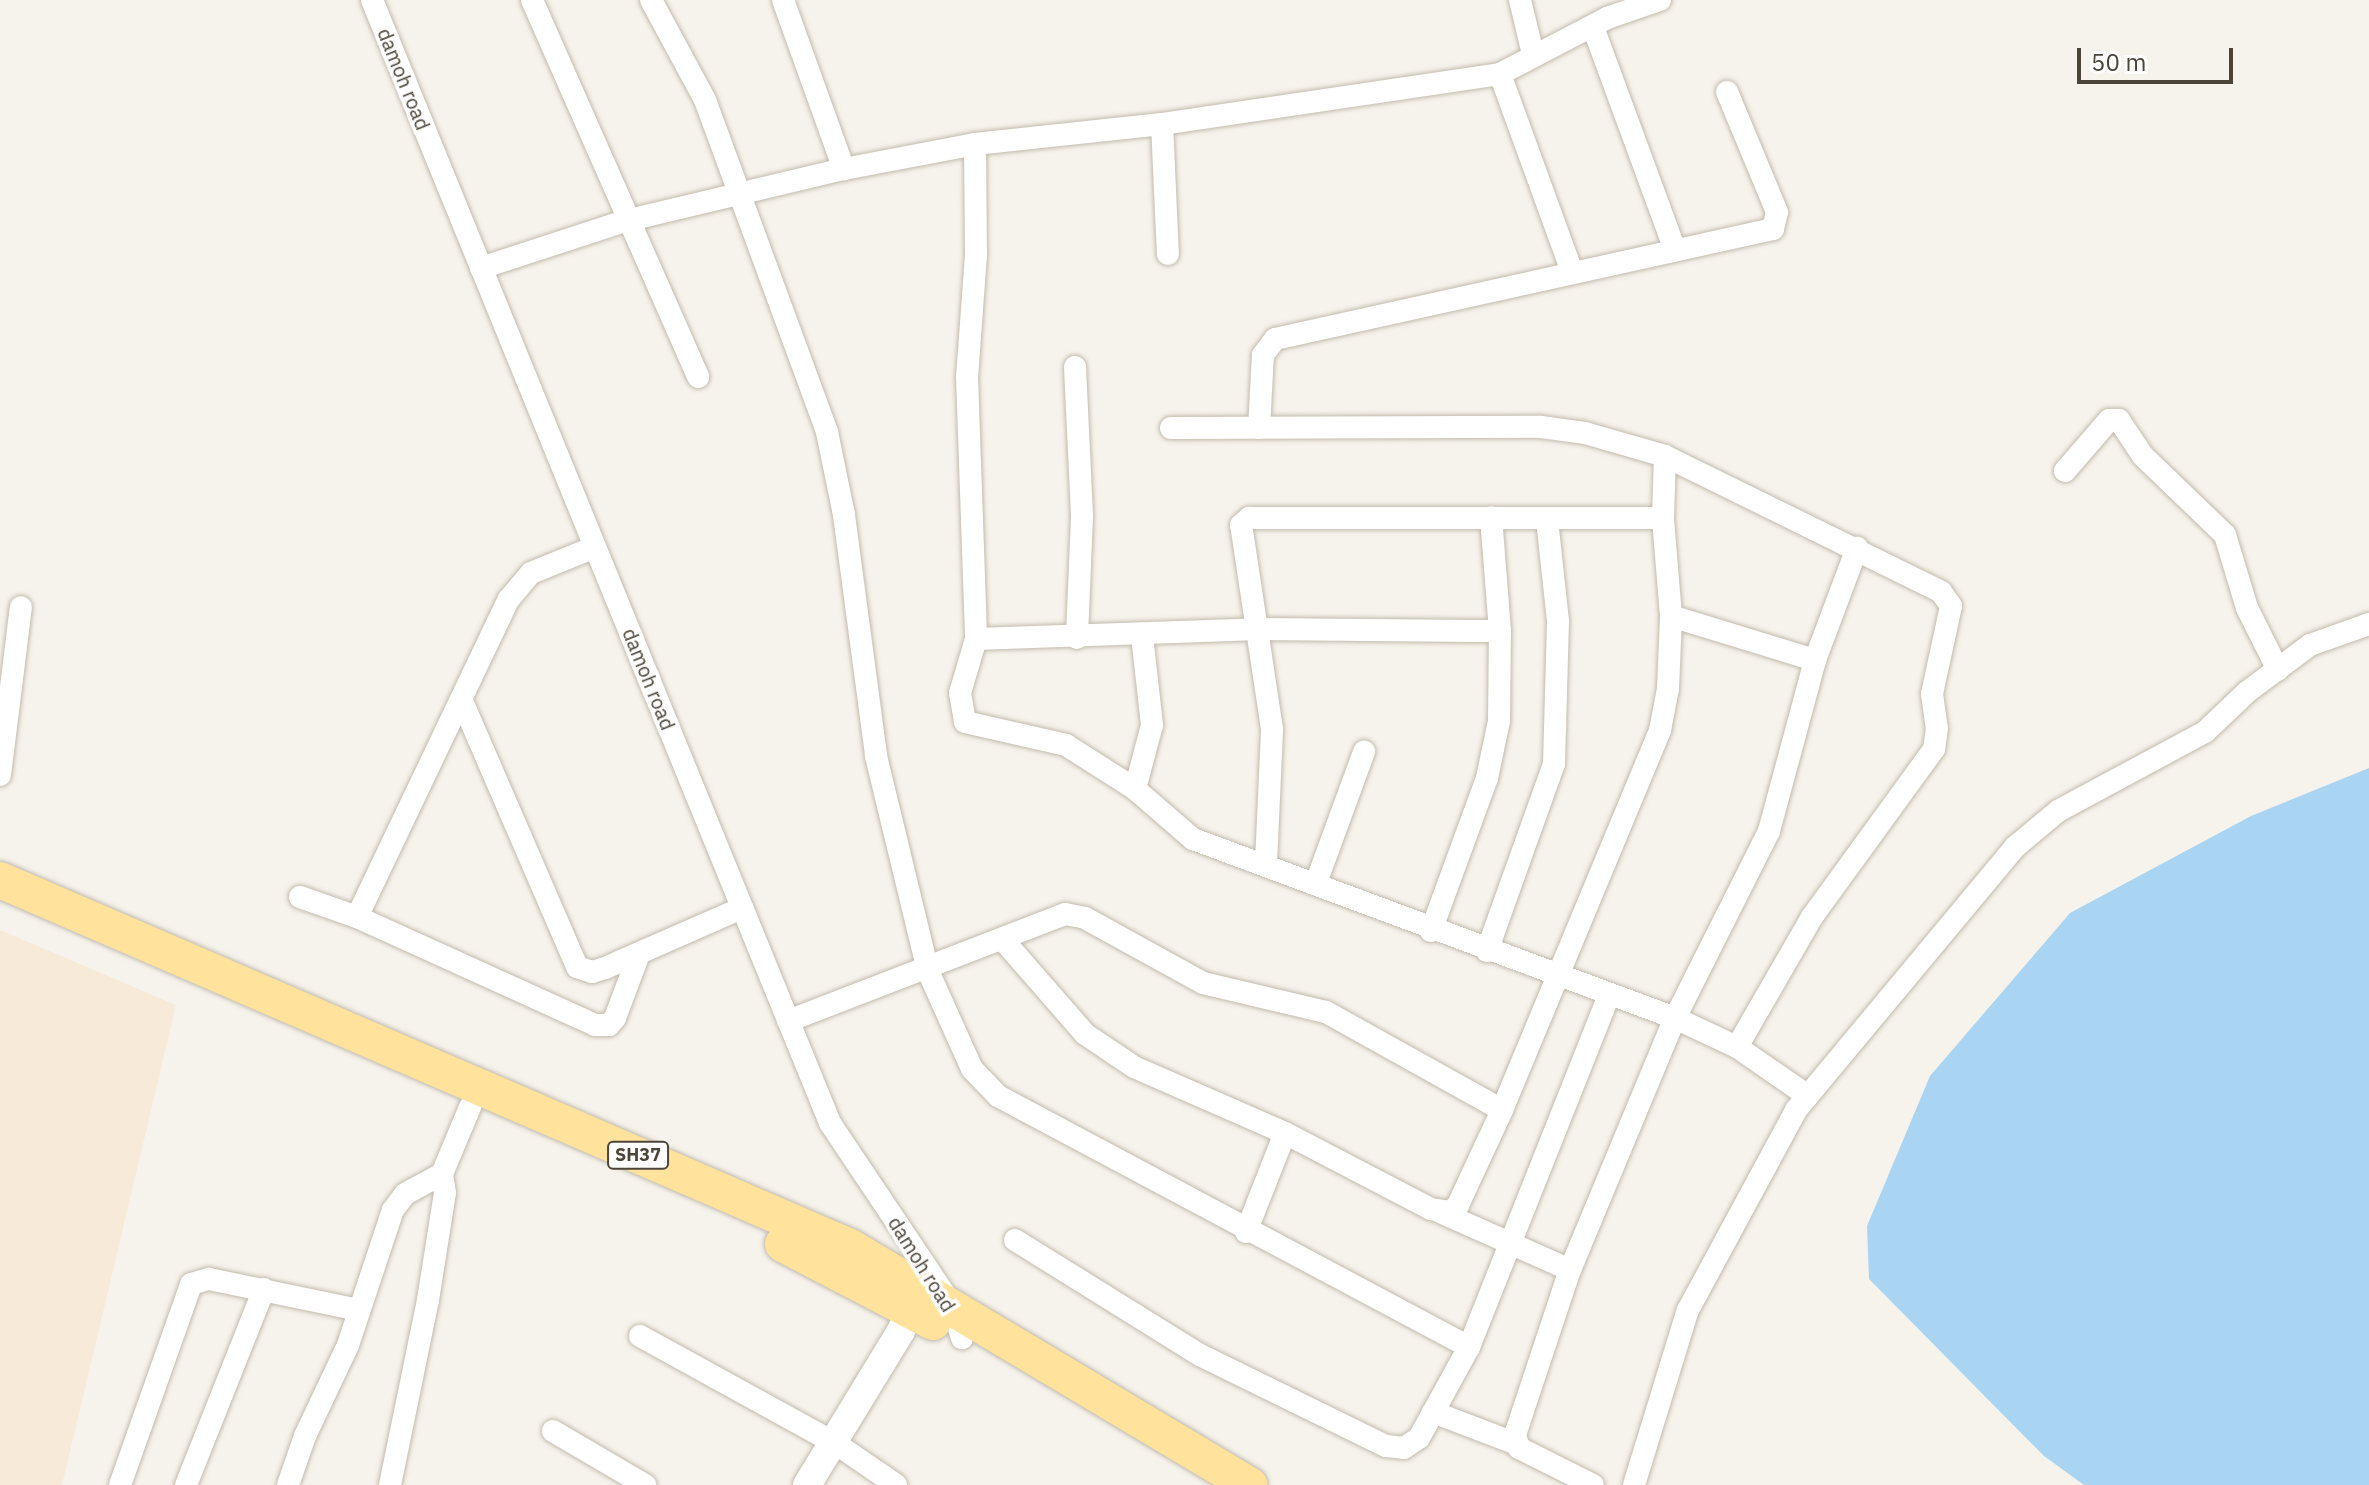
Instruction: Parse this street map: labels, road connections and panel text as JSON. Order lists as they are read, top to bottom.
{
  "streets": {
    "main road": ["SH37"],
    "street": ["damoh road"]
  },
  "crossings": [
    ["damoh road", "SH37"]
  ],
  "scale_bar": "50 m"
}
